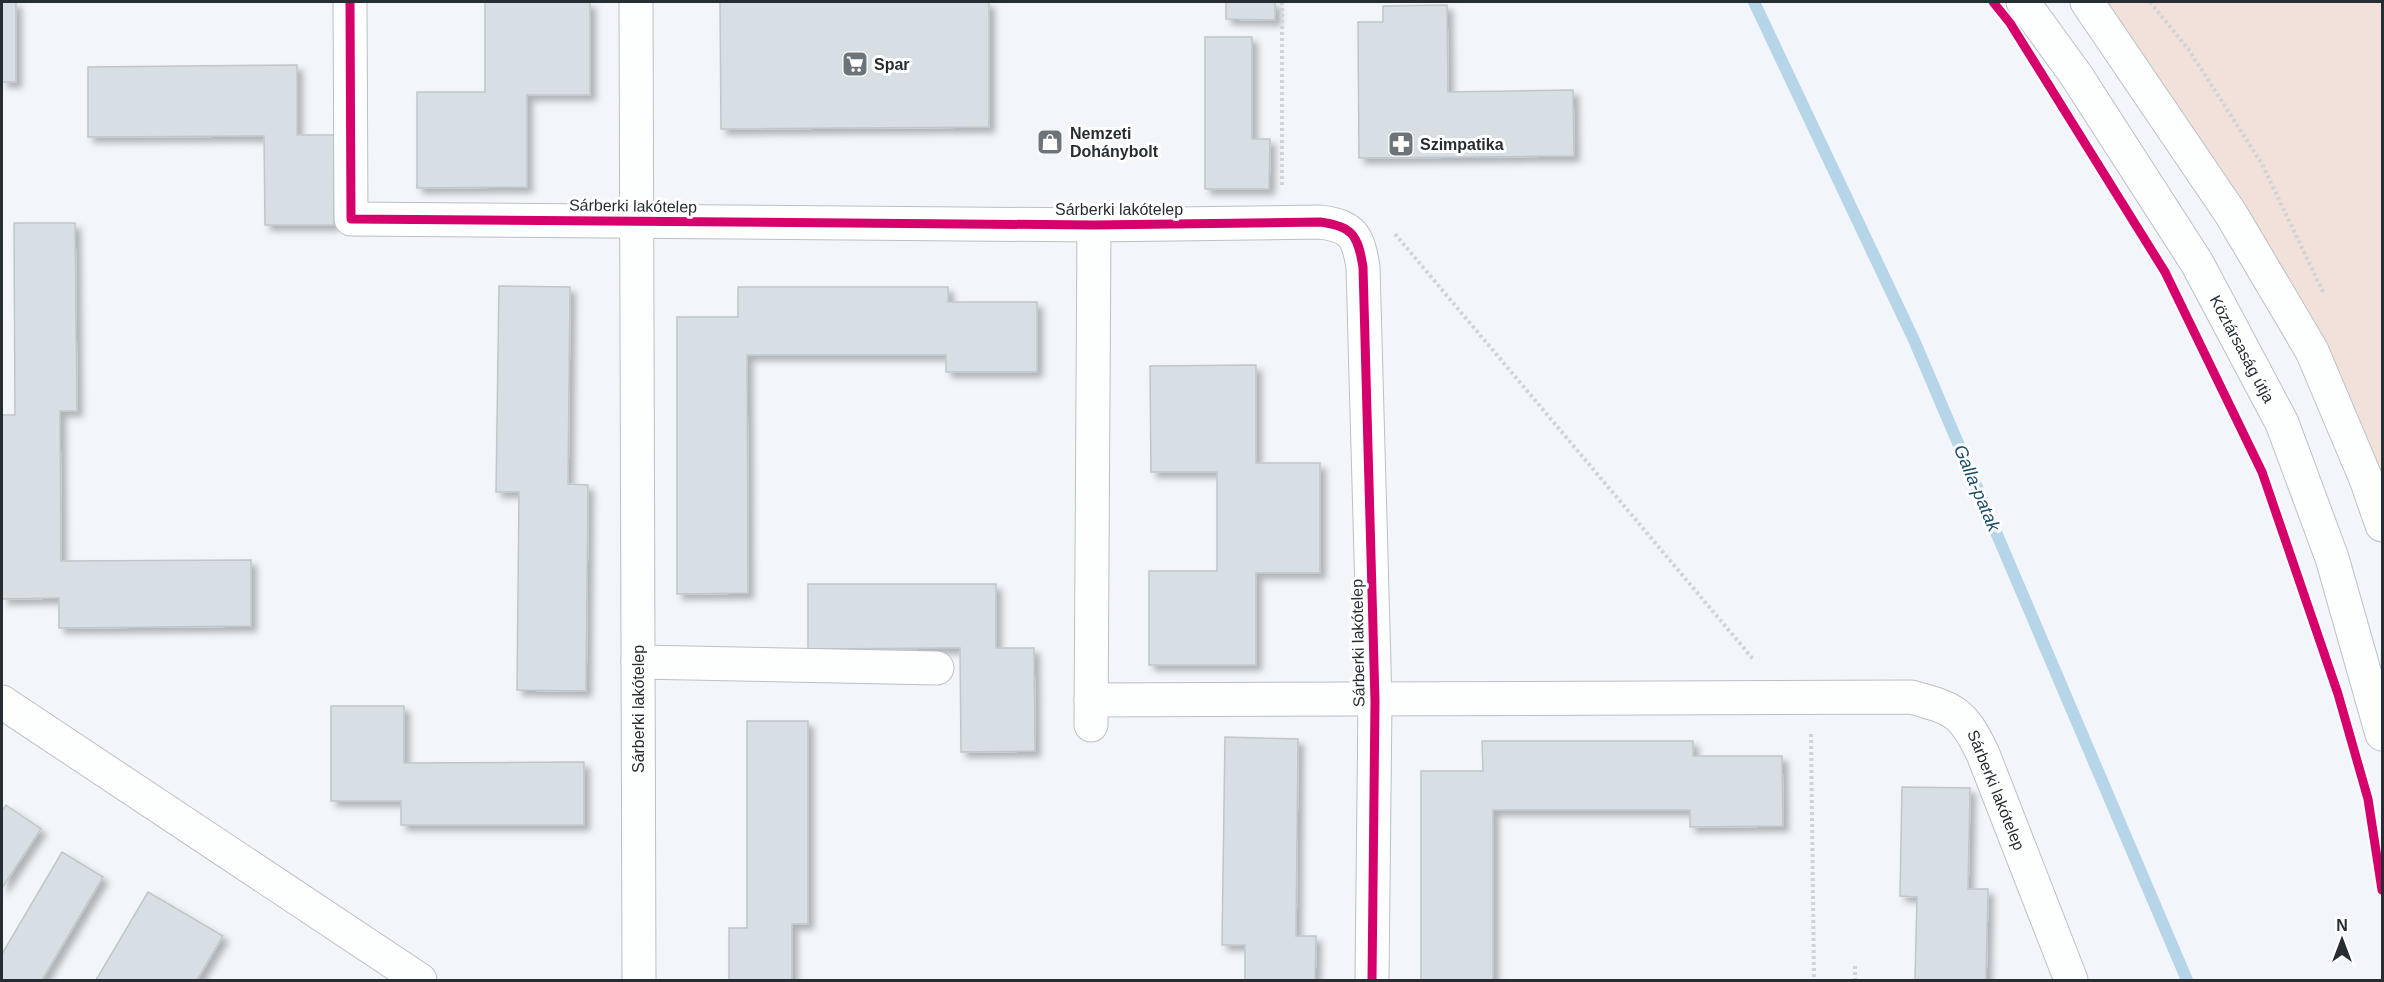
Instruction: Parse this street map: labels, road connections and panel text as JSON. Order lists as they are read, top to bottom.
{
  "streets": {
    "street": ["Sárberki lakótelep", "Köztársaság útja"]
  },
  "water": ["Galla-patak"],
  "places": {
    "supermarket": ["Spar"],
    "shop": ["Nemzeti Dohánybolt"],
    "pharmacy": ["Szimpatika"]
  },
  "north": "top"
}
